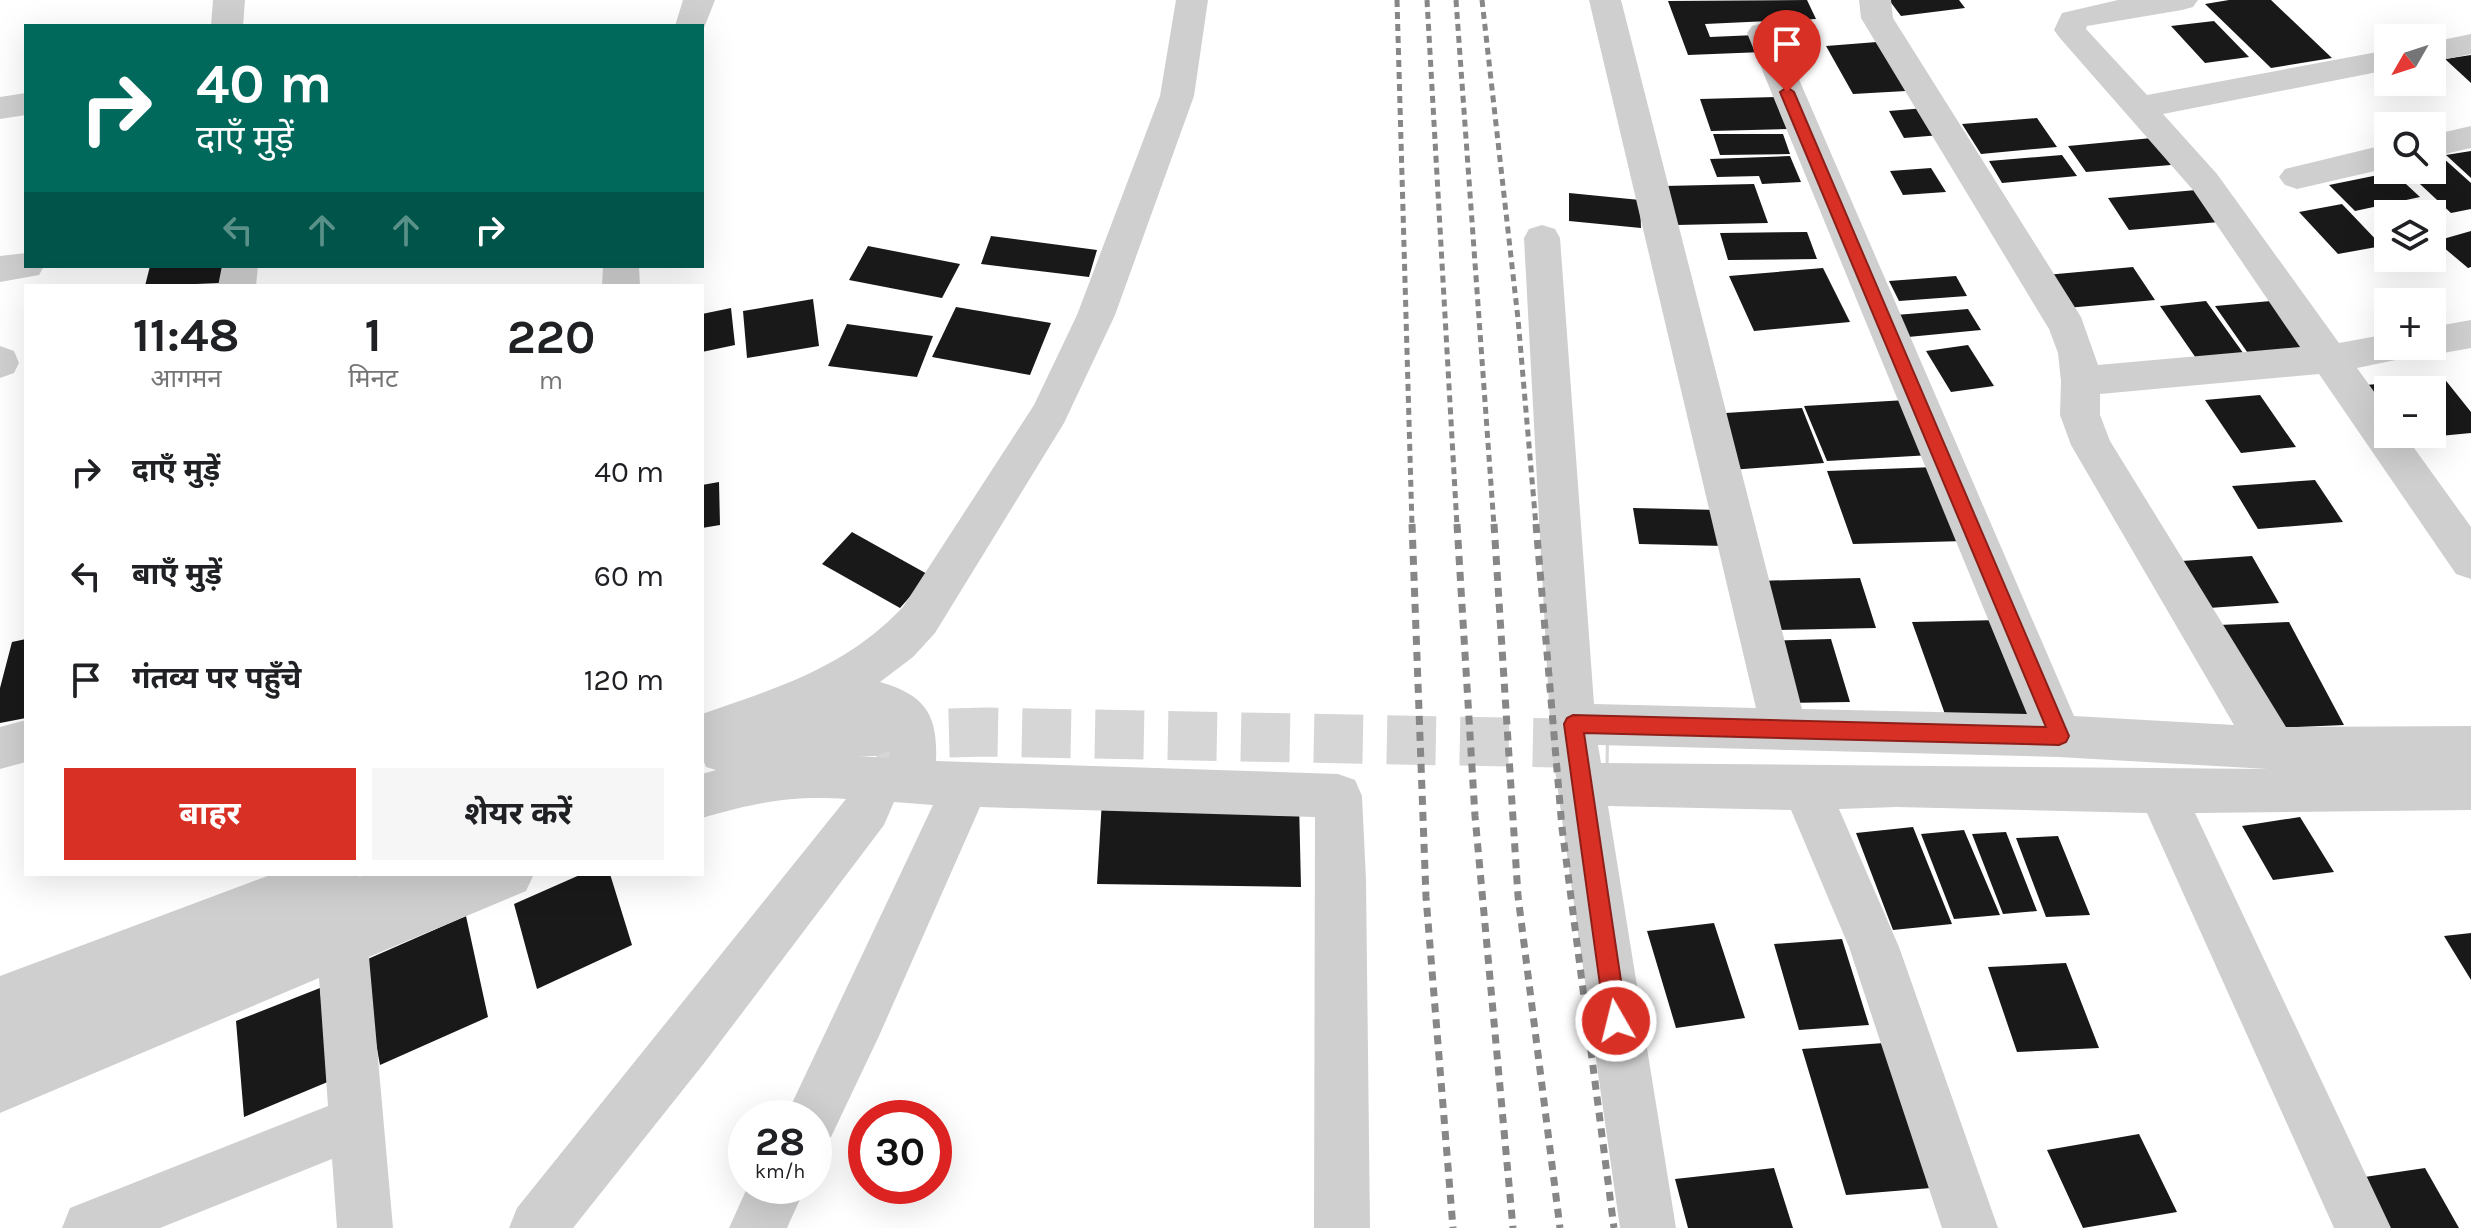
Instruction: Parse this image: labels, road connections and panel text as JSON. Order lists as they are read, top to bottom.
{
  "north": "bottom left",
  "page": {
    "map_buttons": ["+", "−"],
    "turn": ["40 m", "दाएँ मुड़ें"],
    "eta": [
      "11:48",
      "आगमन",
      "1",
      "मिनट",
      "220",
      "m"
    ],
    "list": [
      {
        "name": "दाएँ मुड़ें",
        "value": "40 m"
      },
      {
        "name": "बाएँ मुड़ें",
        "value": "60 m"
      },
      {
        "name": "गंतव्य पर पहुँचे",
        "value": "120 m"
      }
    ],
    "buttons": ["बाहर", "शेयर करें"],
    "speed": "28 km/h",
    "limit": "30"
  }
}
